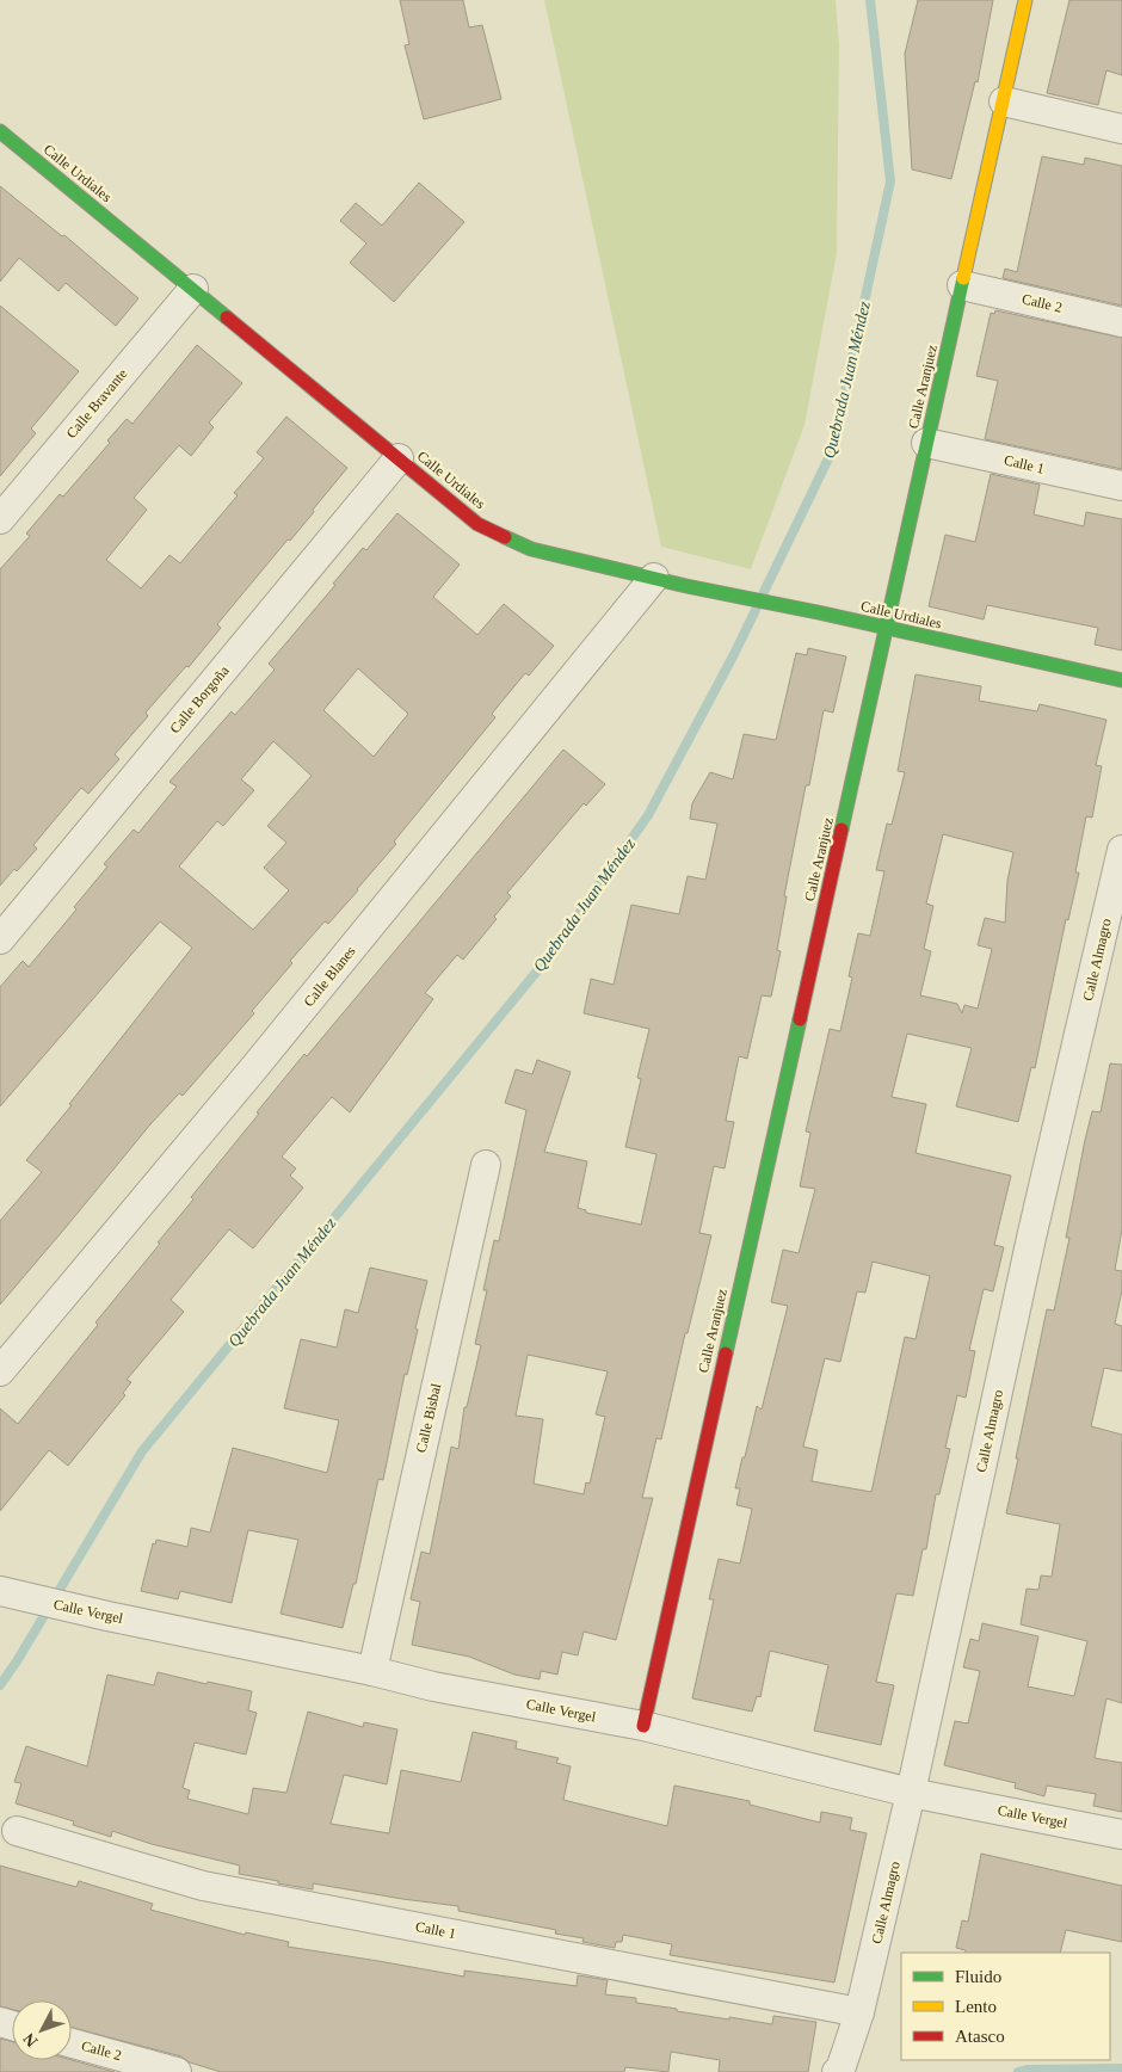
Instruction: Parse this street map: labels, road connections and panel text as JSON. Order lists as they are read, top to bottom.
{
  "streets": {
    "street": [
      "Calle Urdiales",
      "Calle 2",
      "Calle Aranjuez",
      "Calle Bravante",
      "Calle 1",
      "Calle Borgoña",
      "Calle Almagro",
      "Calle Blanes",
      "Calle Bisbal",
      "Calle Vergel"
    ]
  },
  "crossings": [
    ["Calle Urdiales", "Calle Aranjuez"],
    ["Calle Urdiales", "Calle Bravante"],
    ["Calle Urdiales", "Calle Borgoña"],
    ["Calle Urdiales", "Calle Blanes"],
    ["Calle 2", "Calle Aranjuez"],
    ["Calle Aranjuez", "Calle 1"],
    ["Calle Aranjuez", "Calle Vergel"],
    ["Calle 1", "Calle Almagro"],
    ["Calle Almagro", "Calle Vergel"],
    ["Calle Bisbal", "Calle Vergel"]
  ],
  "water": ["Quebrada Juan Méndez"],
  "legend": ["Fluido", "Lento", "Atasco"],
  "north": "bottom left"
}
